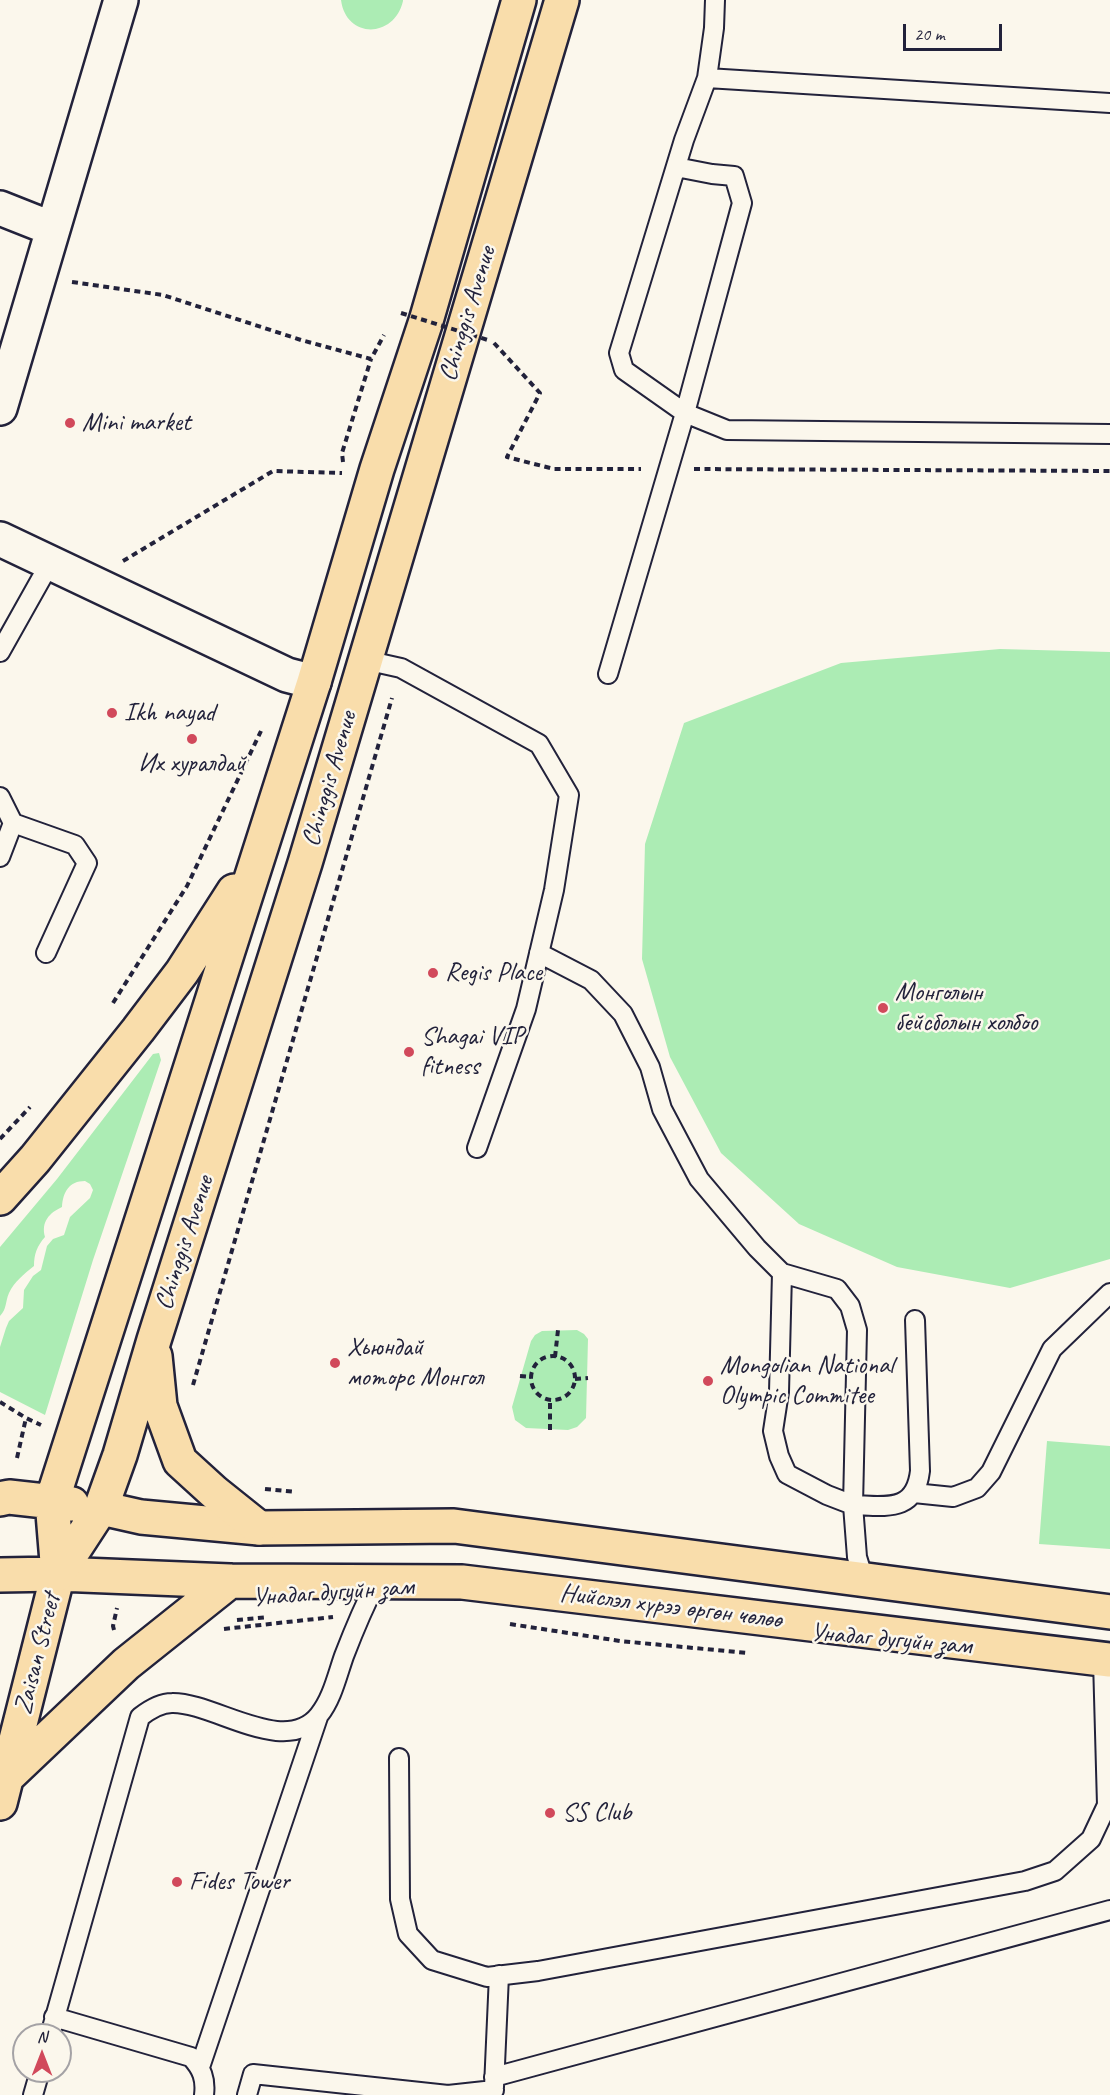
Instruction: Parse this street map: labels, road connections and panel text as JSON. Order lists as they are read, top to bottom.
{
  "streets": {
    "main road": ["Chinggis Avenue", "Нийслэл хүрээ өргөн чөлөө", "Zaisan Street"],
    "path": ["Унадаг дугуйн зам"]
  },
  "crossings": [
    ["Chinggis Avenue", "Нийслэл хүрээ өргөн чөлөө"],
    ["Chinggis Avenue", "Zaisan Street"],
    ["Нийслэл хүрээ өргөн чөлөө", "Zaisan Street"]
  ],
  "places": [
    "Mini market",
    "Ikh nayad",
    "Их хуралдай",
    "Regis Place",
    "Монголын бейсболын холбоо",
    "Shagai VIP fitness",
    "Хьюндай моторс Монгол",
    "Mongolian National Olympic Commitee",
    "SS Club",
    "Fides Tower"
  ],
  "scale_bar": "20 m",
  "north": "top"
}
